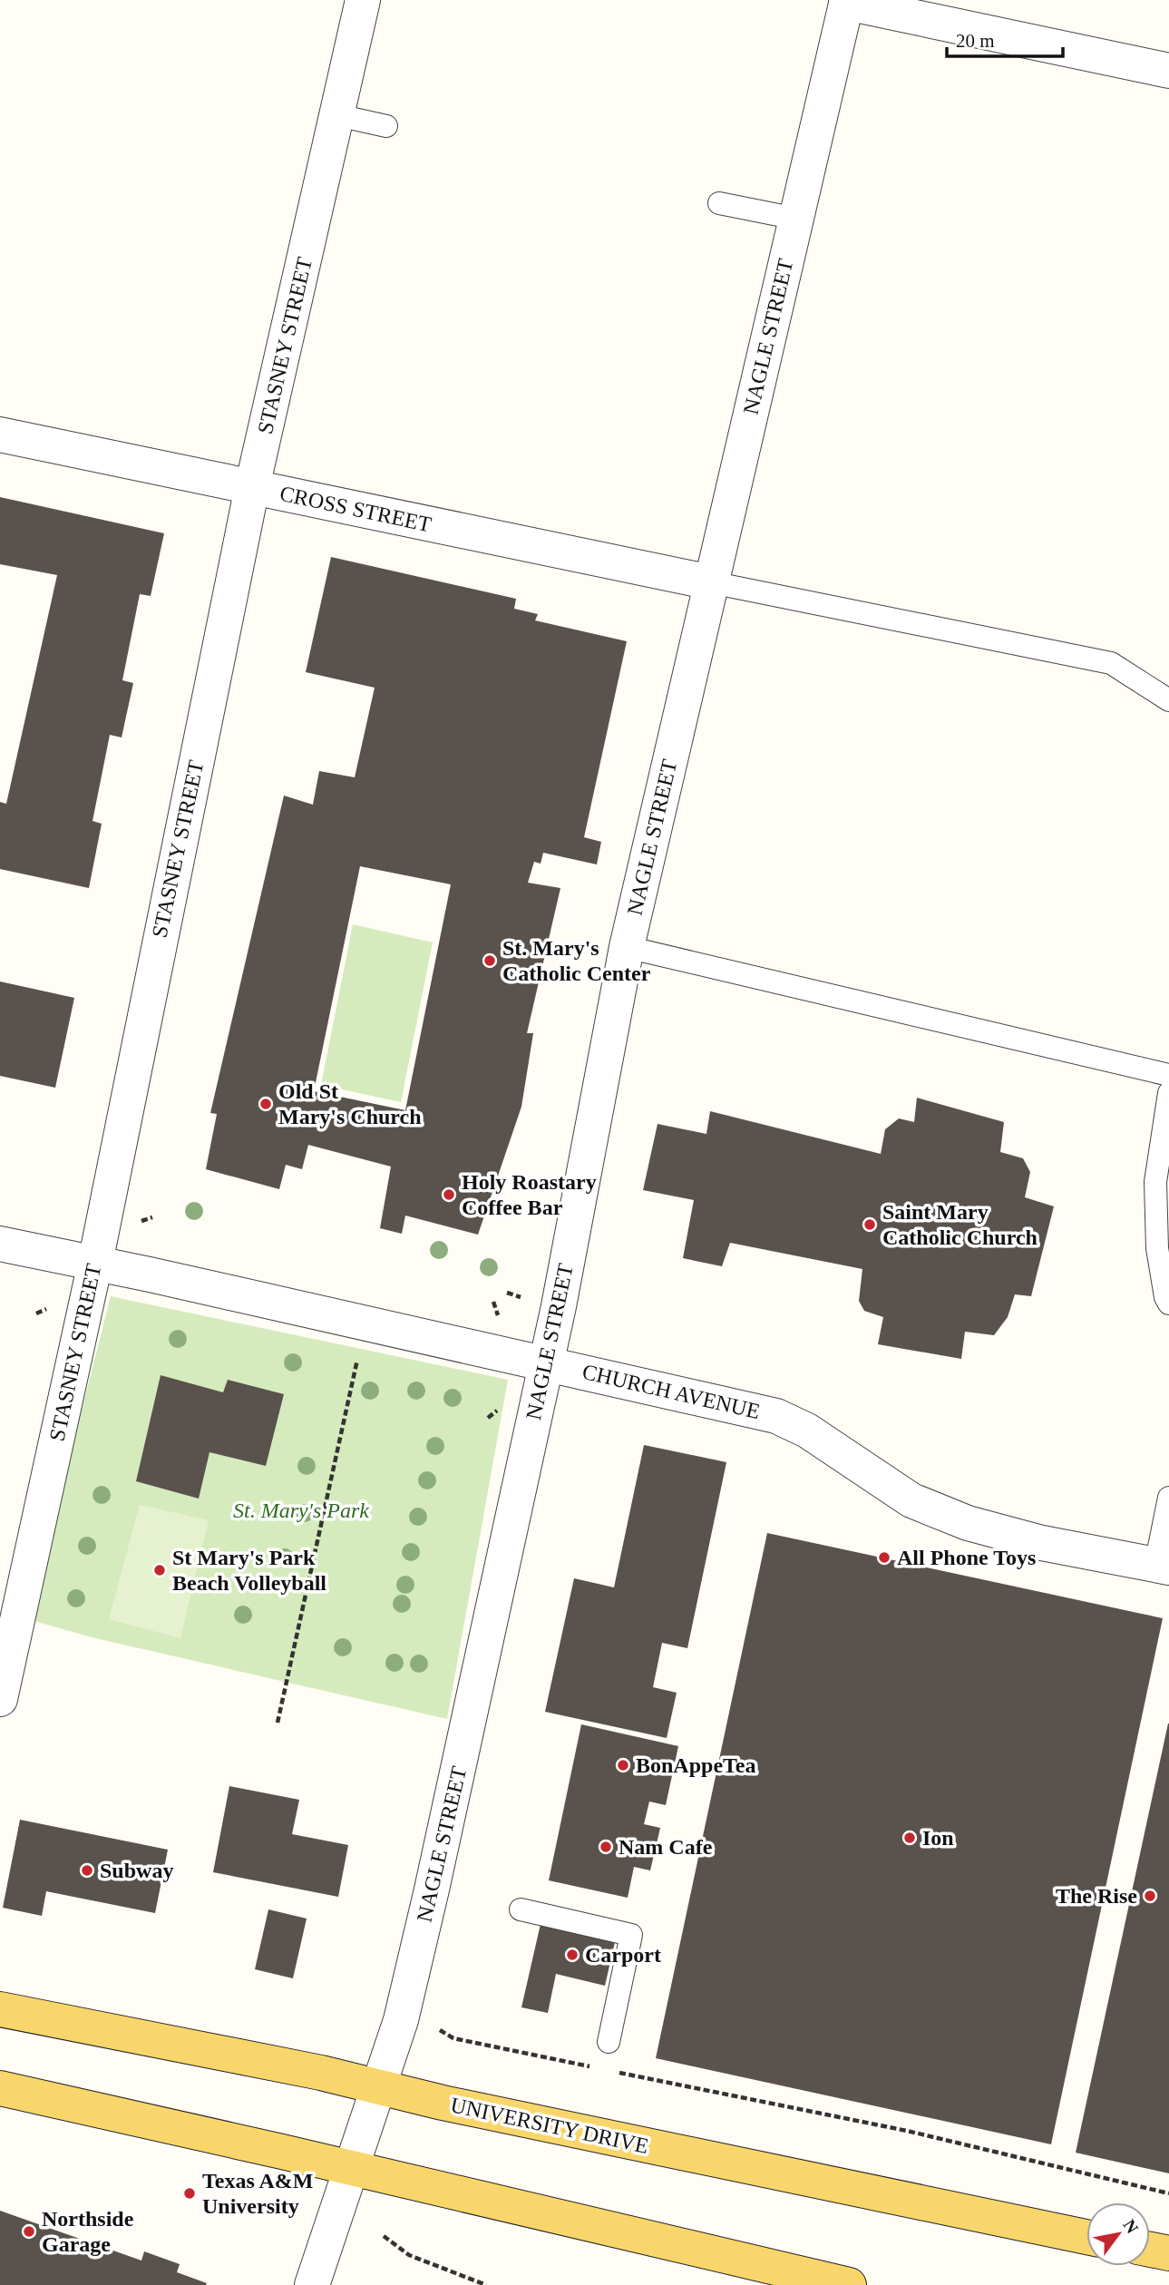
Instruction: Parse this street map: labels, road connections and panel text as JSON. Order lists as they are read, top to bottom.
{
  "streets": {
    "main road": ["UNIVERSITY DRIVE"],
    "street": [
      "NAGLE STREET",
      "STASNEY STREET",
      "CROSS STREET",
      "CHURCH AVENUE"
    ]
  },
  "crossings": [
    ["NAGLE STREET", "CROSS STREET"],
    ["NAGLE STREET", "CHURCH AVENUE"],
    ["NAGLE STREET", "UNIVERSITY DRIVE"],
    ["STASNEY STREET", "CROSS STREET"],
    ["STASNEY STREET", "CHURCH AVENUE"]
  ],
  "parks": ["St. Mary's Park"],
  "places": [
    "St. Mary's Catholic Center",
    "Old St Mary's Church",
    "Holy Roastary Coffee Bar",
    "Saint Mary Catholic Church",
    "All Phone Toys",
    "St Mary's Park Beach Volleyball",
    "BonAppeTea",
    "Ion",
    "Nam Cafe",
    "Subway",
    "The Rise",
    "Carport",
    "Texas A&M University",
    "Northside Garage"
  ],
  "scale_bar": "20 m",
  "north": "top right"
}
